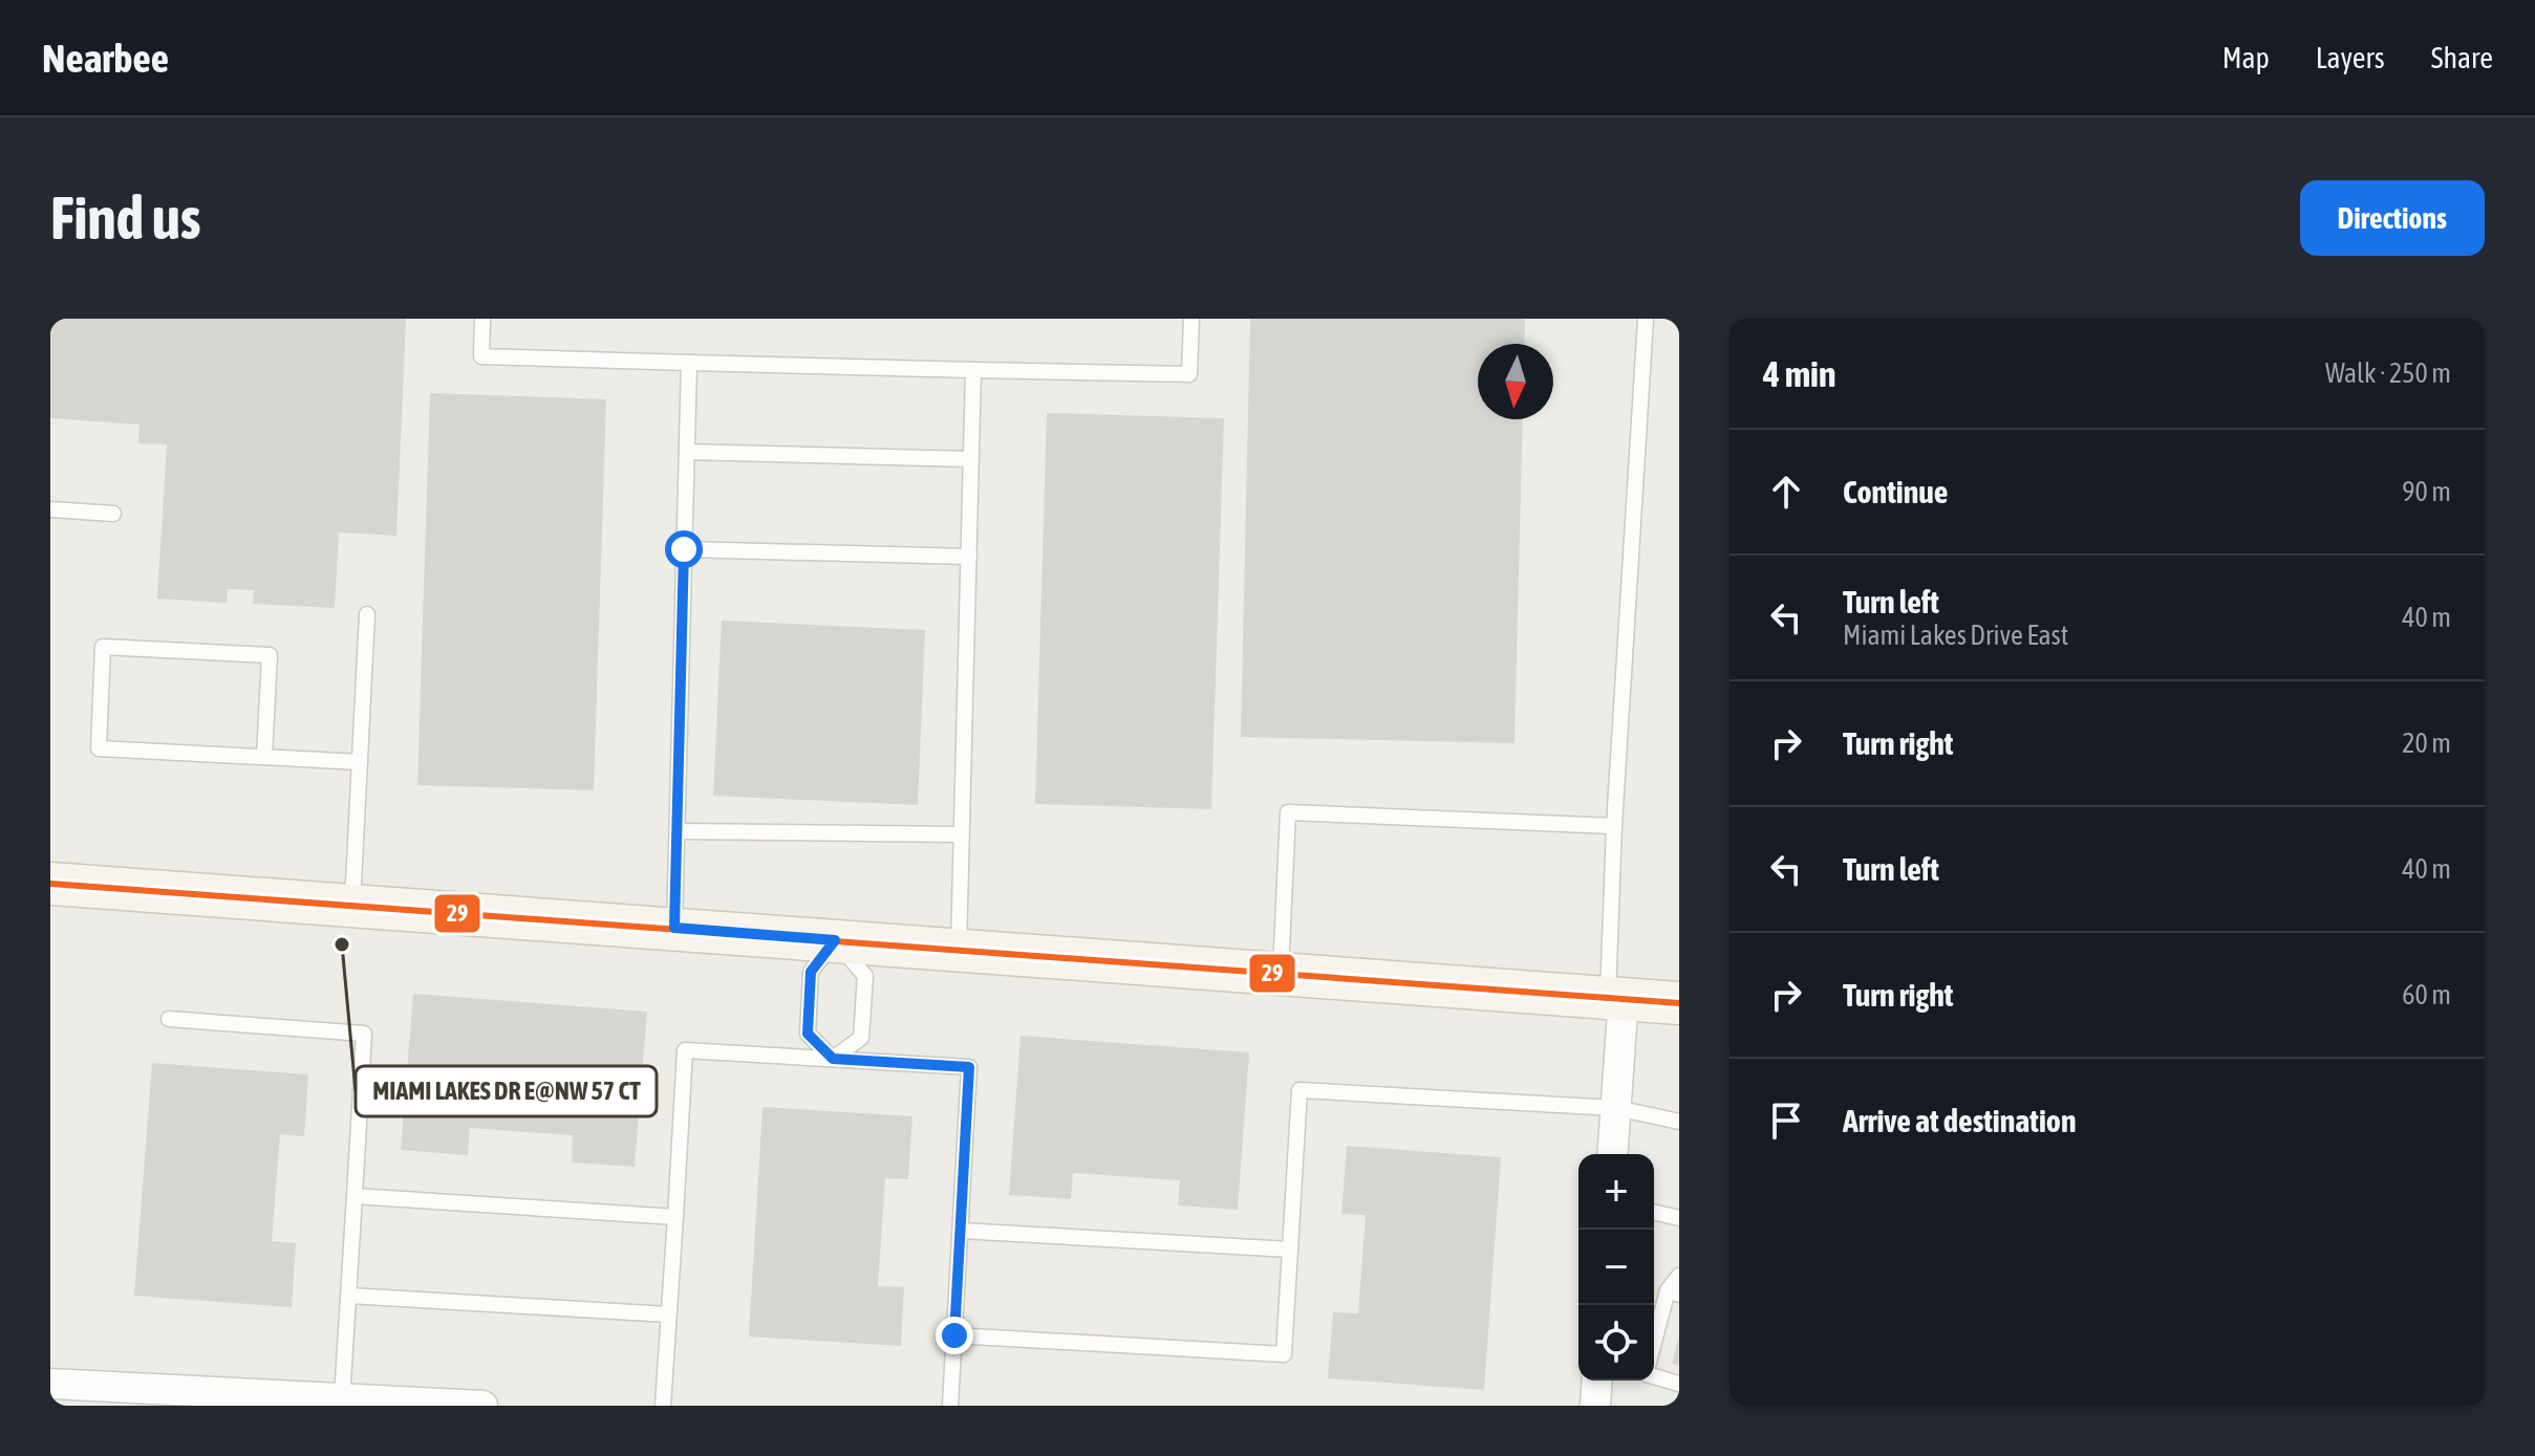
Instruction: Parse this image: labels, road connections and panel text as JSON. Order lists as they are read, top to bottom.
{
  "places": ["MIAMI LAKES DR E@NW 57 CT"],
  "lines": ["transit line 29"],
  "north": "bottom",
  "page": {
    "header": "Nearbee",
    "nav": ["Map", "Layers", "Share"],
    "buttons": "Directions",
    "title": "Find us",
    "heading": ["4 min", "Walk · 250 m"],
    "list": [
      ["Continue", "90 m"],
      ["Turn left", "Miami Lakes Drive East", "40 m"],
      ["Turn right", "20 m"],
      ["Turn left", "40 m"],
      ["Turn right", "60 m"],
      "Arrive at destination"
    ],
    "map_buttons": ["+", "−"]
  }
}
